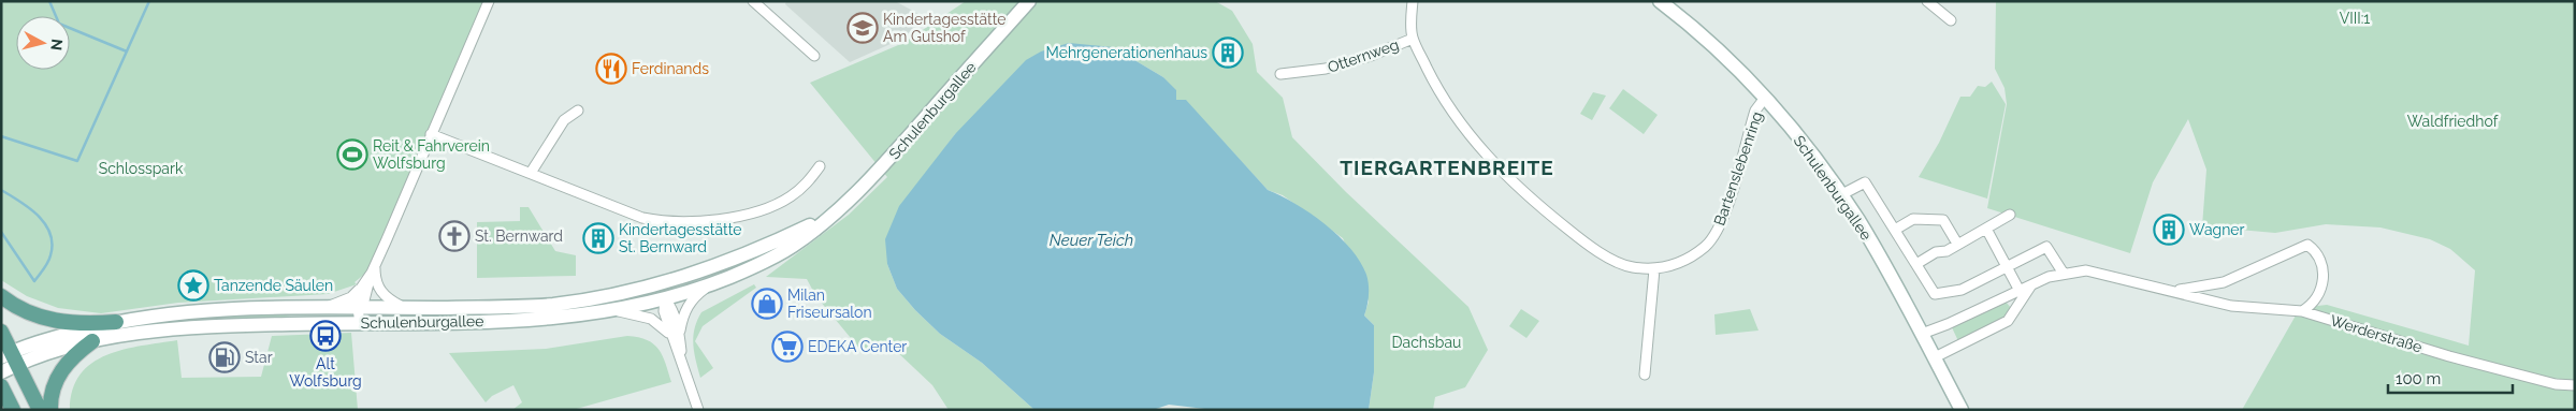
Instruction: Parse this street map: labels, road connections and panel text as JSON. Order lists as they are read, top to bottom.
{
  "streets": {
    "street": [
      "Otternweg",
      "Schulenburgallee",
      "Bartenslebenring",
      "Werderstraße"
    ]
  },
  "crossings": [
    ["Otternweg", "Bartenslebenring"],
    ["Schulenburgallee", "Bartenslebenring"],
    ["Schulenburgallee", "Werderstraße"]
  ],
  "districts": ["TIERGARTENBREITE"],
  "water": ["Neuer Teich"],
  "parks": [
    "VIII:1",
    "Waldfriedhof",
    "Schlosspark",
    "Dachsbau"
  ],
  "places": {
    "school or university": ["Kindertagesstätte Am Gutshof"],
    "building": ["Mehrgenerationenhaus", "Wagner", "Kindertagesstätte St. Bernward"],
    "restaurant": ["Ferdinands"],
    "sports": ["Reit & Fahrverein Wolfsburg"],
    "church": ["St. Bernward"],
    "place": ["Tanzende Säulen"],
    "shop": ["Milan Friseursalon"],
    "bus stop": ["Alt Wolfsburg"],
    "supermarket": ["EDEKA Center"],
    "fuel station": ["Star"]
  },
  "scale_bar": "100 m",
  "north": "right"
}
